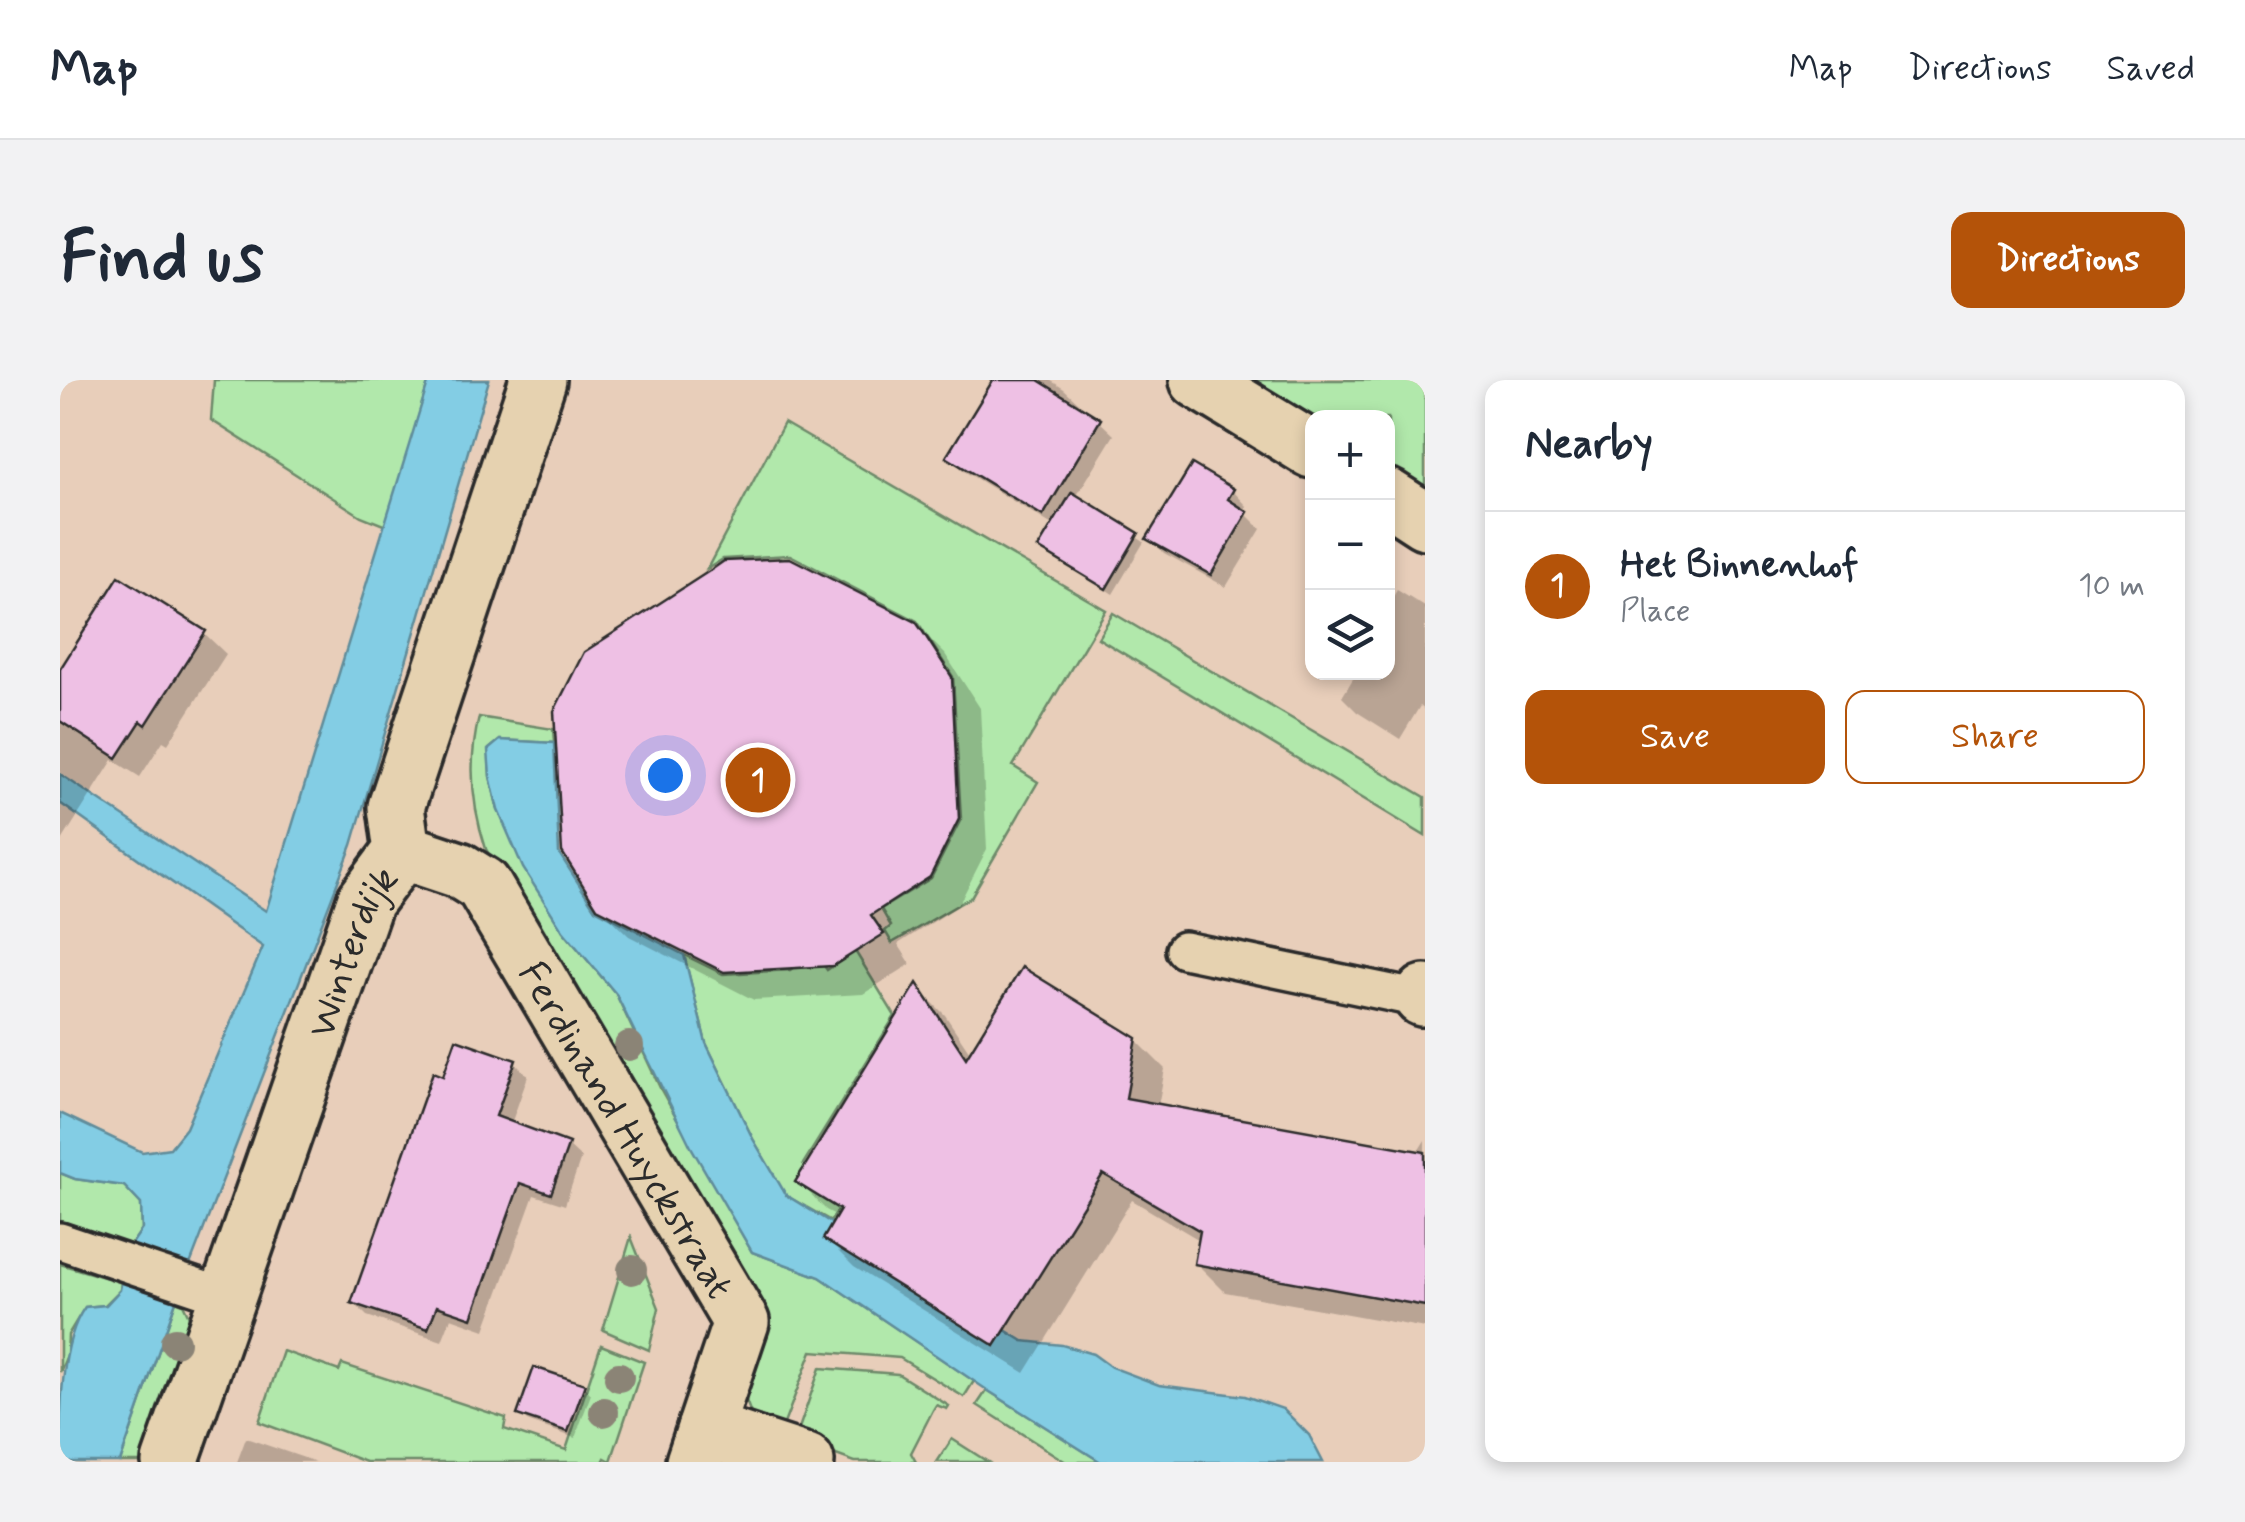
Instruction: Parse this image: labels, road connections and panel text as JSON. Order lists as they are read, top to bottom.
{
  "streets": {
    "street": ["Winterdijk", "Ferdinand Huyckstraat"]
  },
  "crossings": [
    ["Winterdijk", "Ferdinand Huyckstraat"]
  ],
  "page": {
    "header": "Map",
    "nav": ["Map", "Directions", "Saved"],
    "buttons": [
      "Directions",
      ["Save", "Share"]
    ],
    "title": "Find us",
    "heading": "Nearby",
    "map_buttons": ["+", "−"],
    "list": [
      {
        "mark": "1",
        "name": "Het Binnenhof",
        "note": "Place",
        "value": "10 m"
      }
    ],
    "pins": "1"
  }
}
